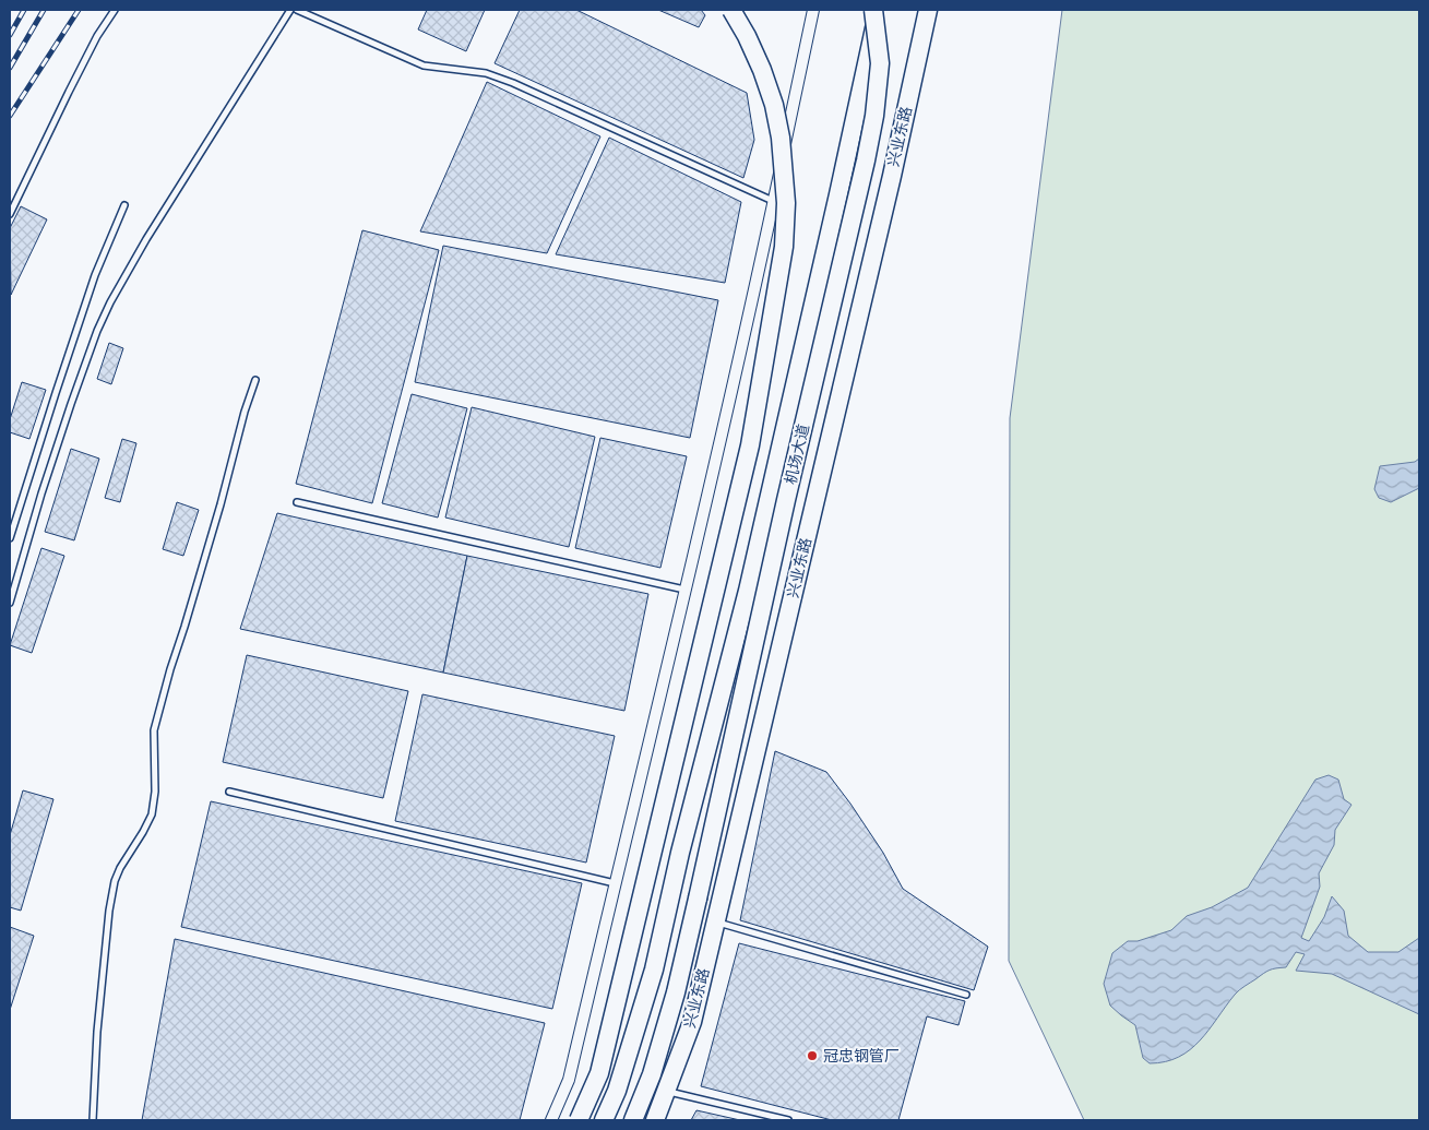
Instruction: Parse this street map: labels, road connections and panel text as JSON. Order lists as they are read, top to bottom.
{
  "streets": {
    "main road": ["兴业东路", "机场大道"]
  },
  "places": ["冠忠钢管厂"]
}
